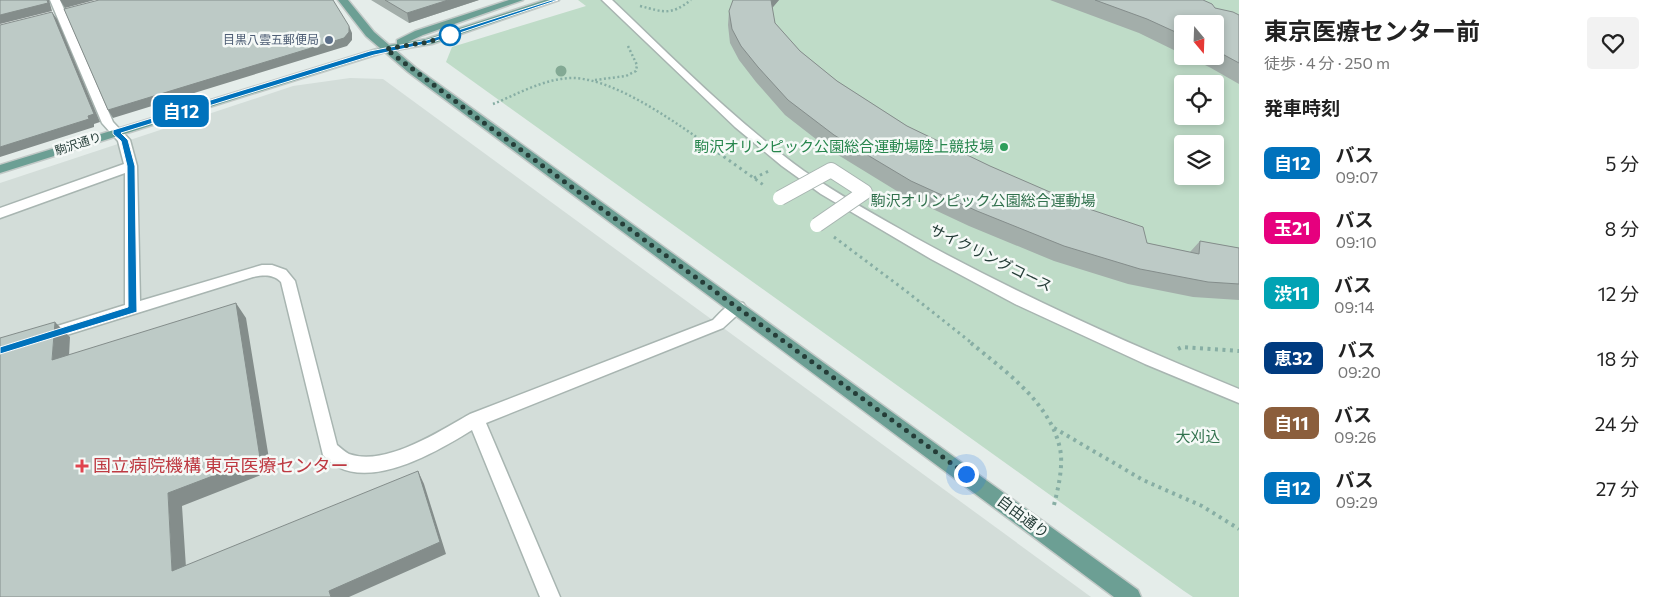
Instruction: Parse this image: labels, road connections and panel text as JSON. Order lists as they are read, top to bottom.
{
  "streets": {
    "main road": ["駒沢通り", "自由通り"]
  },
  "crossings": [
    ["駒沢通り", "自由通り"]
  ],
  "parks": ["駒沢オリンピック公園総合運動場", "大刈込"],
  "places": {
    "other": ["目黒八雲五郵便局", "駒沢オリンピック公園総合運動場陸上競技場"],
    "health": ["国立病院機構 東京医療センター"]
  },
  "lines": ["bus line 自12"],
  "north": "bottom",
  "page": {
    "on_map": "自12",
    "heading": [
      ["東京医療センター前", "徒歩 · 4 分 · 250 m"],
      "発車時刻"
    ],
    "list": [
      {
        "mark": "自12",
        "name": "バス",
        "note": "09:07",
        "value": "5 分"
      },
      {
        "mark": "玉21",
        "name": "バス",
        "note": "09:10",
        "value": "8 分"
      },
      {
        "mark": "渋11",
        "name": "バス",
        "note": "09:14",
        "value": "12 分"
      },
      {
        "mark": "恵32",
        "name": "バス",
        "note": "09:20",
        "value": "18 分"
      },
      {
        "mark": "自11",
        "name": "バス",
        "note": "09:26",
        "value": "24 分"
      },
      {
        "mark": "自12",
        "name": "バス",
        "note": "09:29",
        "value": "27 分"
      }
    ]
  }
}
